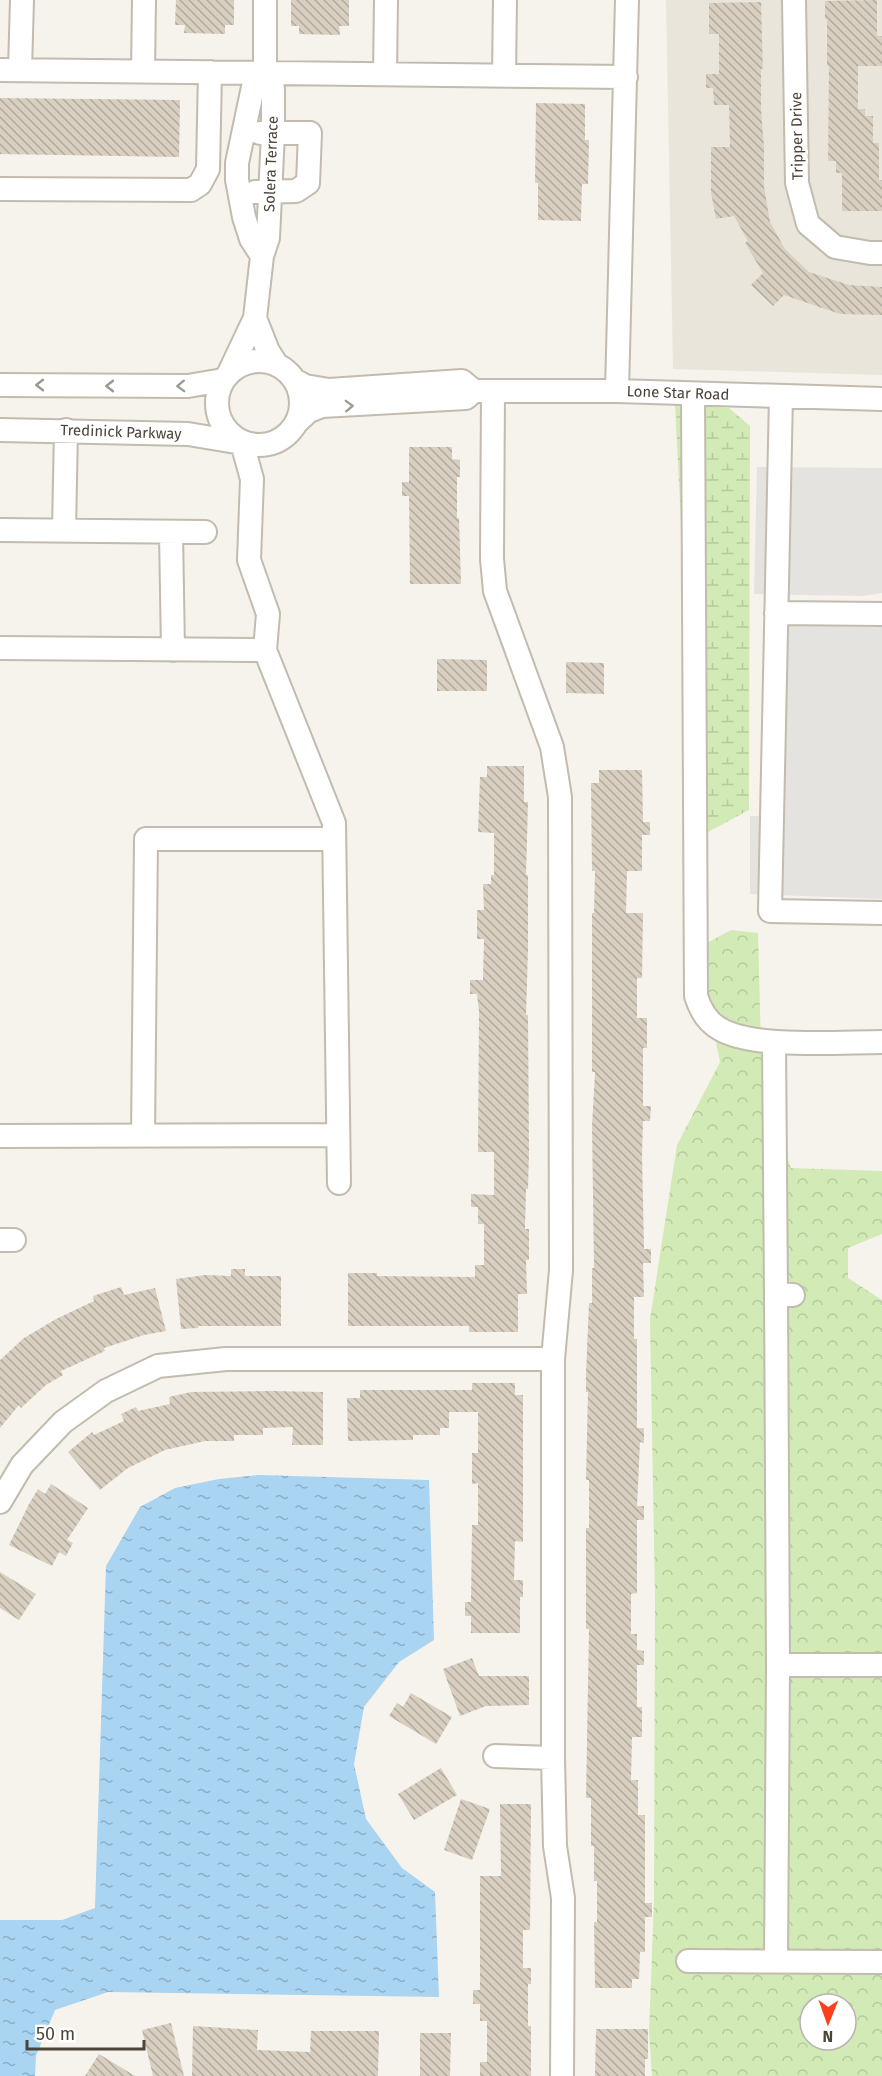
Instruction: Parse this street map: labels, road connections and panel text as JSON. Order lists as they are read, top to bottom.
{
  "streets": {
    "street": [
      "Tripper Drive",
      "Solera Terrace",
      "Lone Star Road",
      "Tredinick Parkway"
    ]
  },
  "crossings": [
    ["Solera Terrace", "Lone Star Road"],
    ["Solera Terrace", "Tredinick Parkway"],
    ["Lone Star Road", "Tredinick Parkway"]
  ],
  "scale_bar": "50 m",
  "north": "bottom"
}
